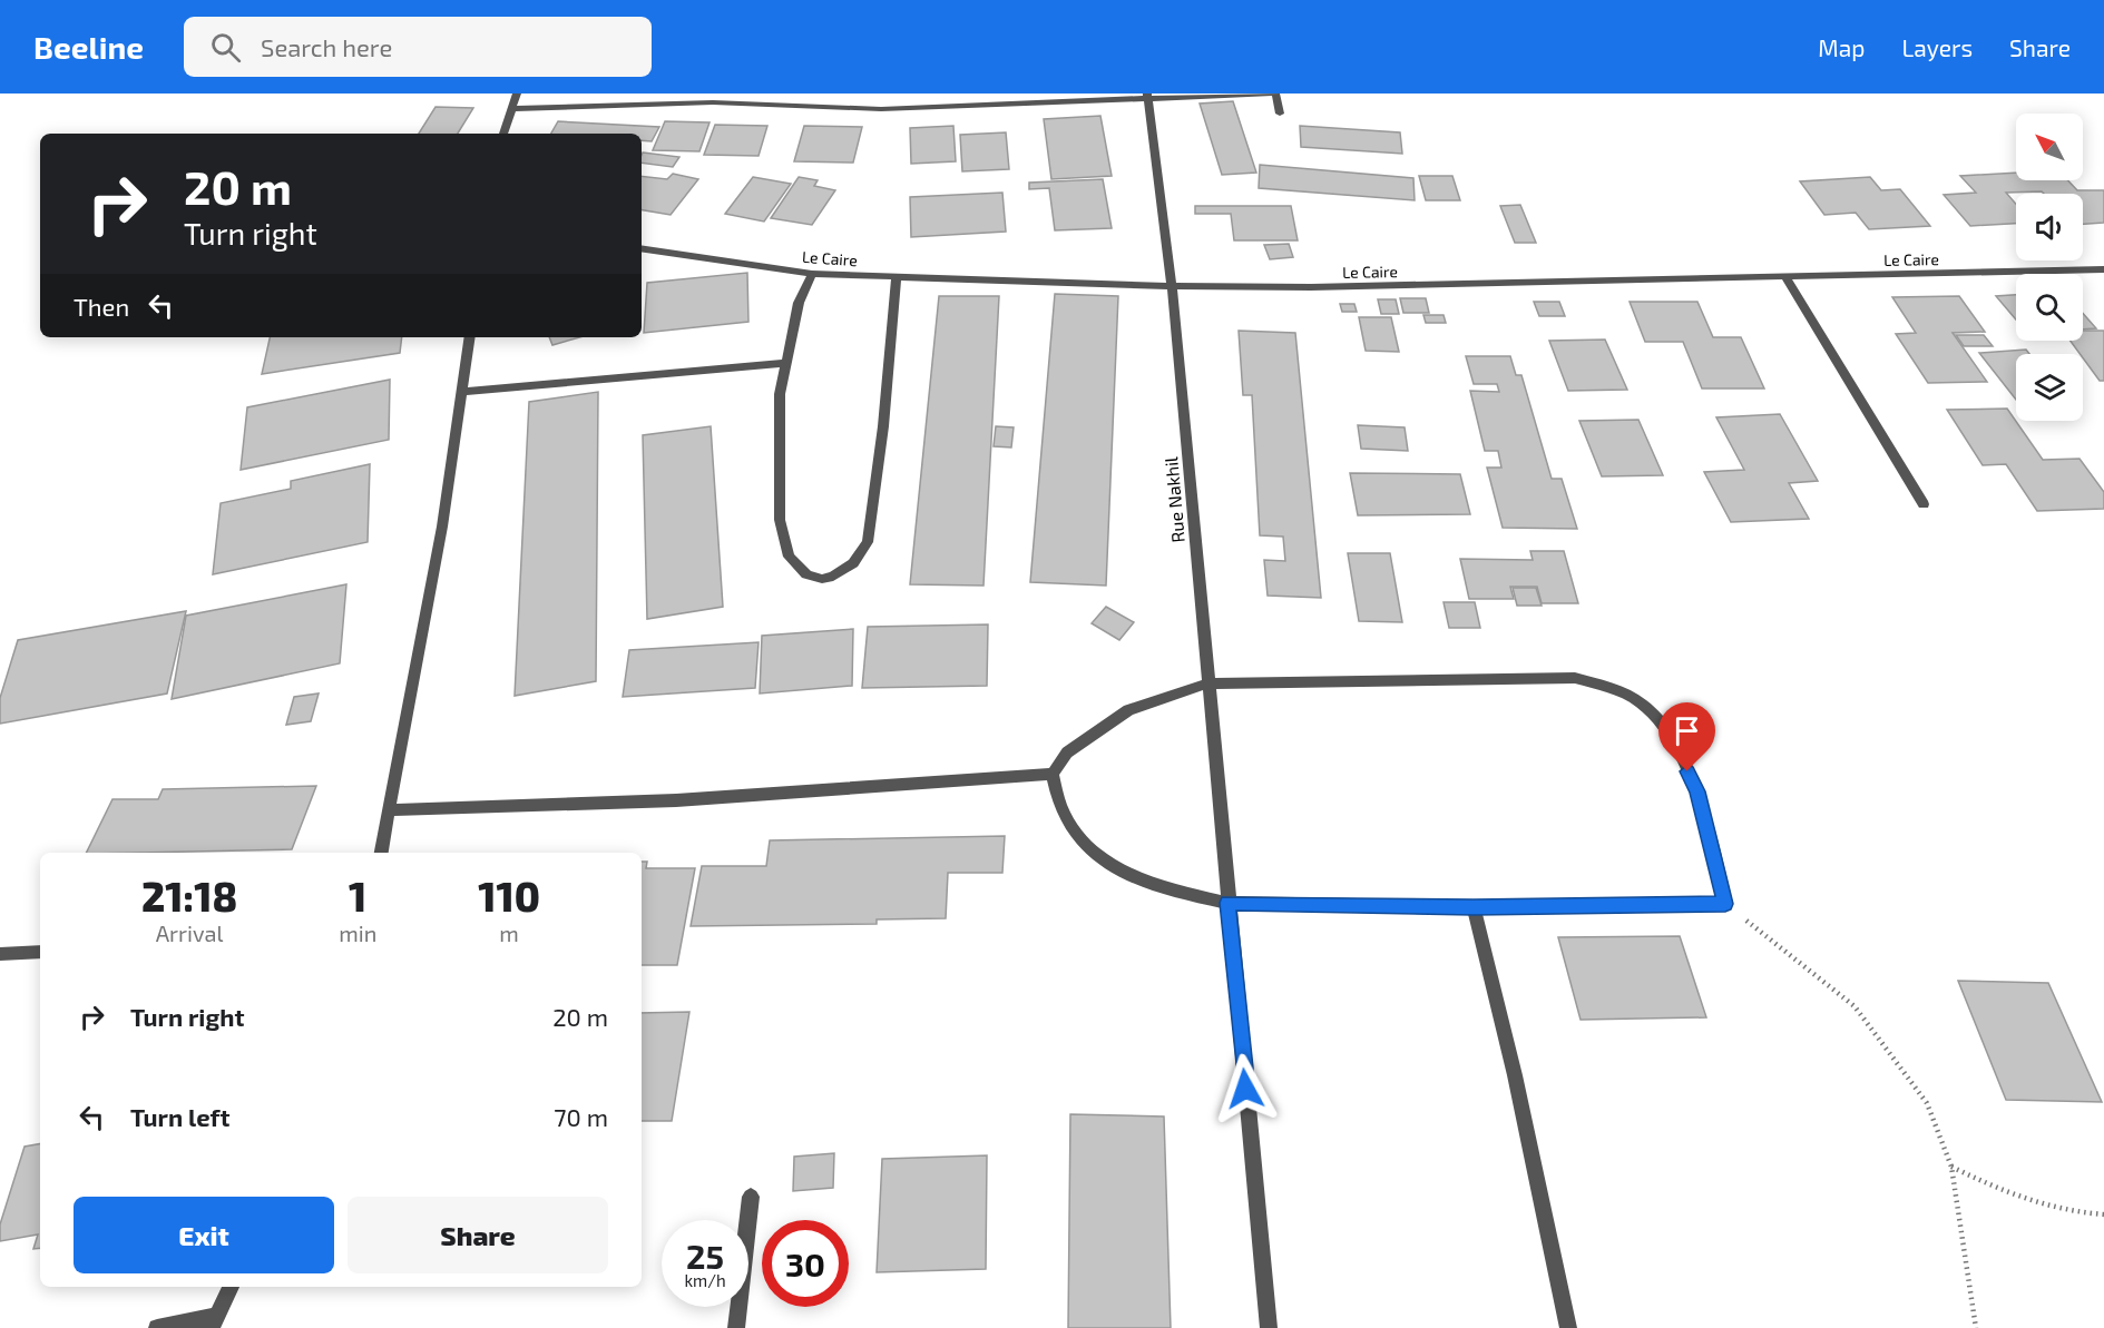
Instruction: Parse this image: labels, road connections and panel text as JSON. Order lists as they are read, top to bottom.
{
  "streets": {
    "street": ["Le Caire", "Rue Nakhil"]
  },
  "crossings": [
    ["Le Caire", "Rue Nakhil"]
  ],
  "north": "top left",
  "page": {
    "header": "Beeline",
    "search": "Search here",
    "nav": ["Map", "Layers", "Share"],
    "turn": ["20 m", "Turn right"],
    "then": "Then",
    "eta": [
      "21:18",
      "Arrival",
      "1",
      "min",
      "110",
      "m"
    ],
    "list": [
      {
        "name": "Turn right",
        "value": "20 m"
      },
      {
        "name": "Turn left",
        "value": "70 m"
      }
    ],
    "buttons": ["Exit", "Share"],
    "speed": "25 km/h",
    "limit": "30"
  }
}
